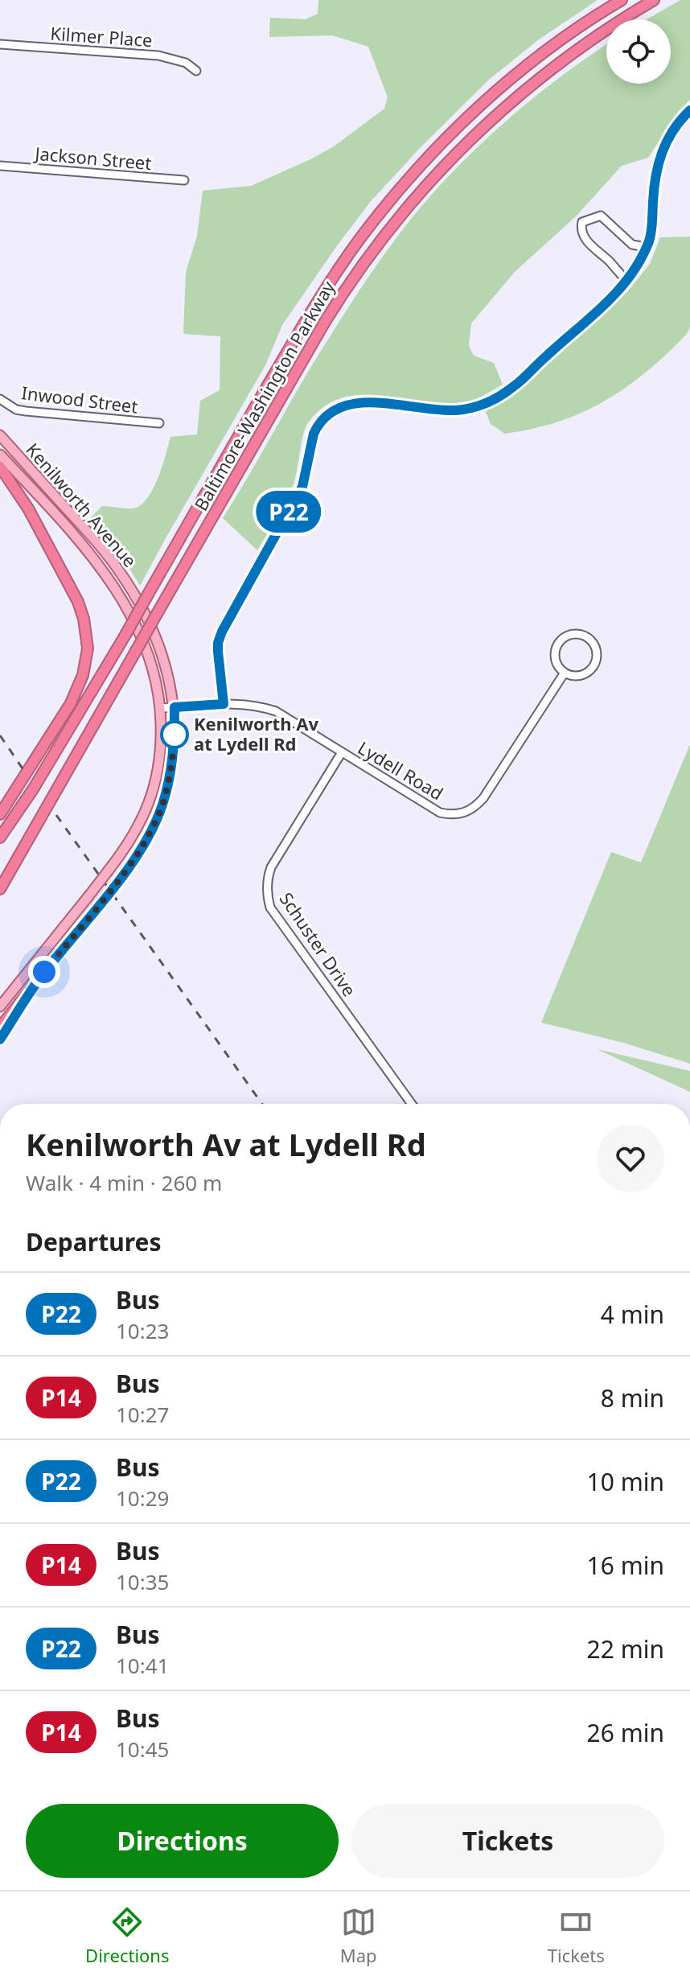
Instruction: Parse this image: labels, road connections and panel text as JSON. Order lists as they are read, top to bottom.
{
  "streets": {
    "highway": ["Baltimore-Washington Parkway"],
    "main road": ["Kenilworth Avenue"],
    "street": [
      "Kilmer Place",
      "Jackson Street",
      "Inwood Street",
      "Lydell Road",
      "Schuster Drive"
    ]
  },
  "crossings": [
    ["Kenilworth Avenue", "Lydell Road"],
    ["Lydell Road", "Schuster Drive"]
  ],
  "places": ["Kenilworth Av at Lydell Rd"],
  "lines": ["bus line P22"],
  "page": {
    "on_map": "P22",
    "heading": [
      ["Kenilworth Av at Lydell Rd", "Walk · 4 min · 260 m"],
      "Departures"
    ],
    "list": [
      {
        "mark": "P22",
        "name": "Bus",
        "note": "10:23",
        "value": "4 min"
      },
      {
        "mark": "P14",
        "name": "Bus",
        "note": "10:27",
        "value": "8 min"
      },
      {
        "mark": "P22",
        "name": "Bus",
        "note": "10:29",
        "value": "10 min"
      },
      {
        "mark": "P14",
        "name": "Bus",
        "note": "10:35",
        "value": "16 min"
      },
      {
        "mark": "P22",
        "name": "Bus",
        "note": "10:41",
        "value": "22 min"
      },
      {
        "mark": "P14",
        "name": "Bus",
        "note": "10:45",
        "value": "26 min"
      }
    ],
    "buttons": ["Directions", "Tickets"],
    "tabs": ["Directions", "Map", "Tickets"]
  }
}
